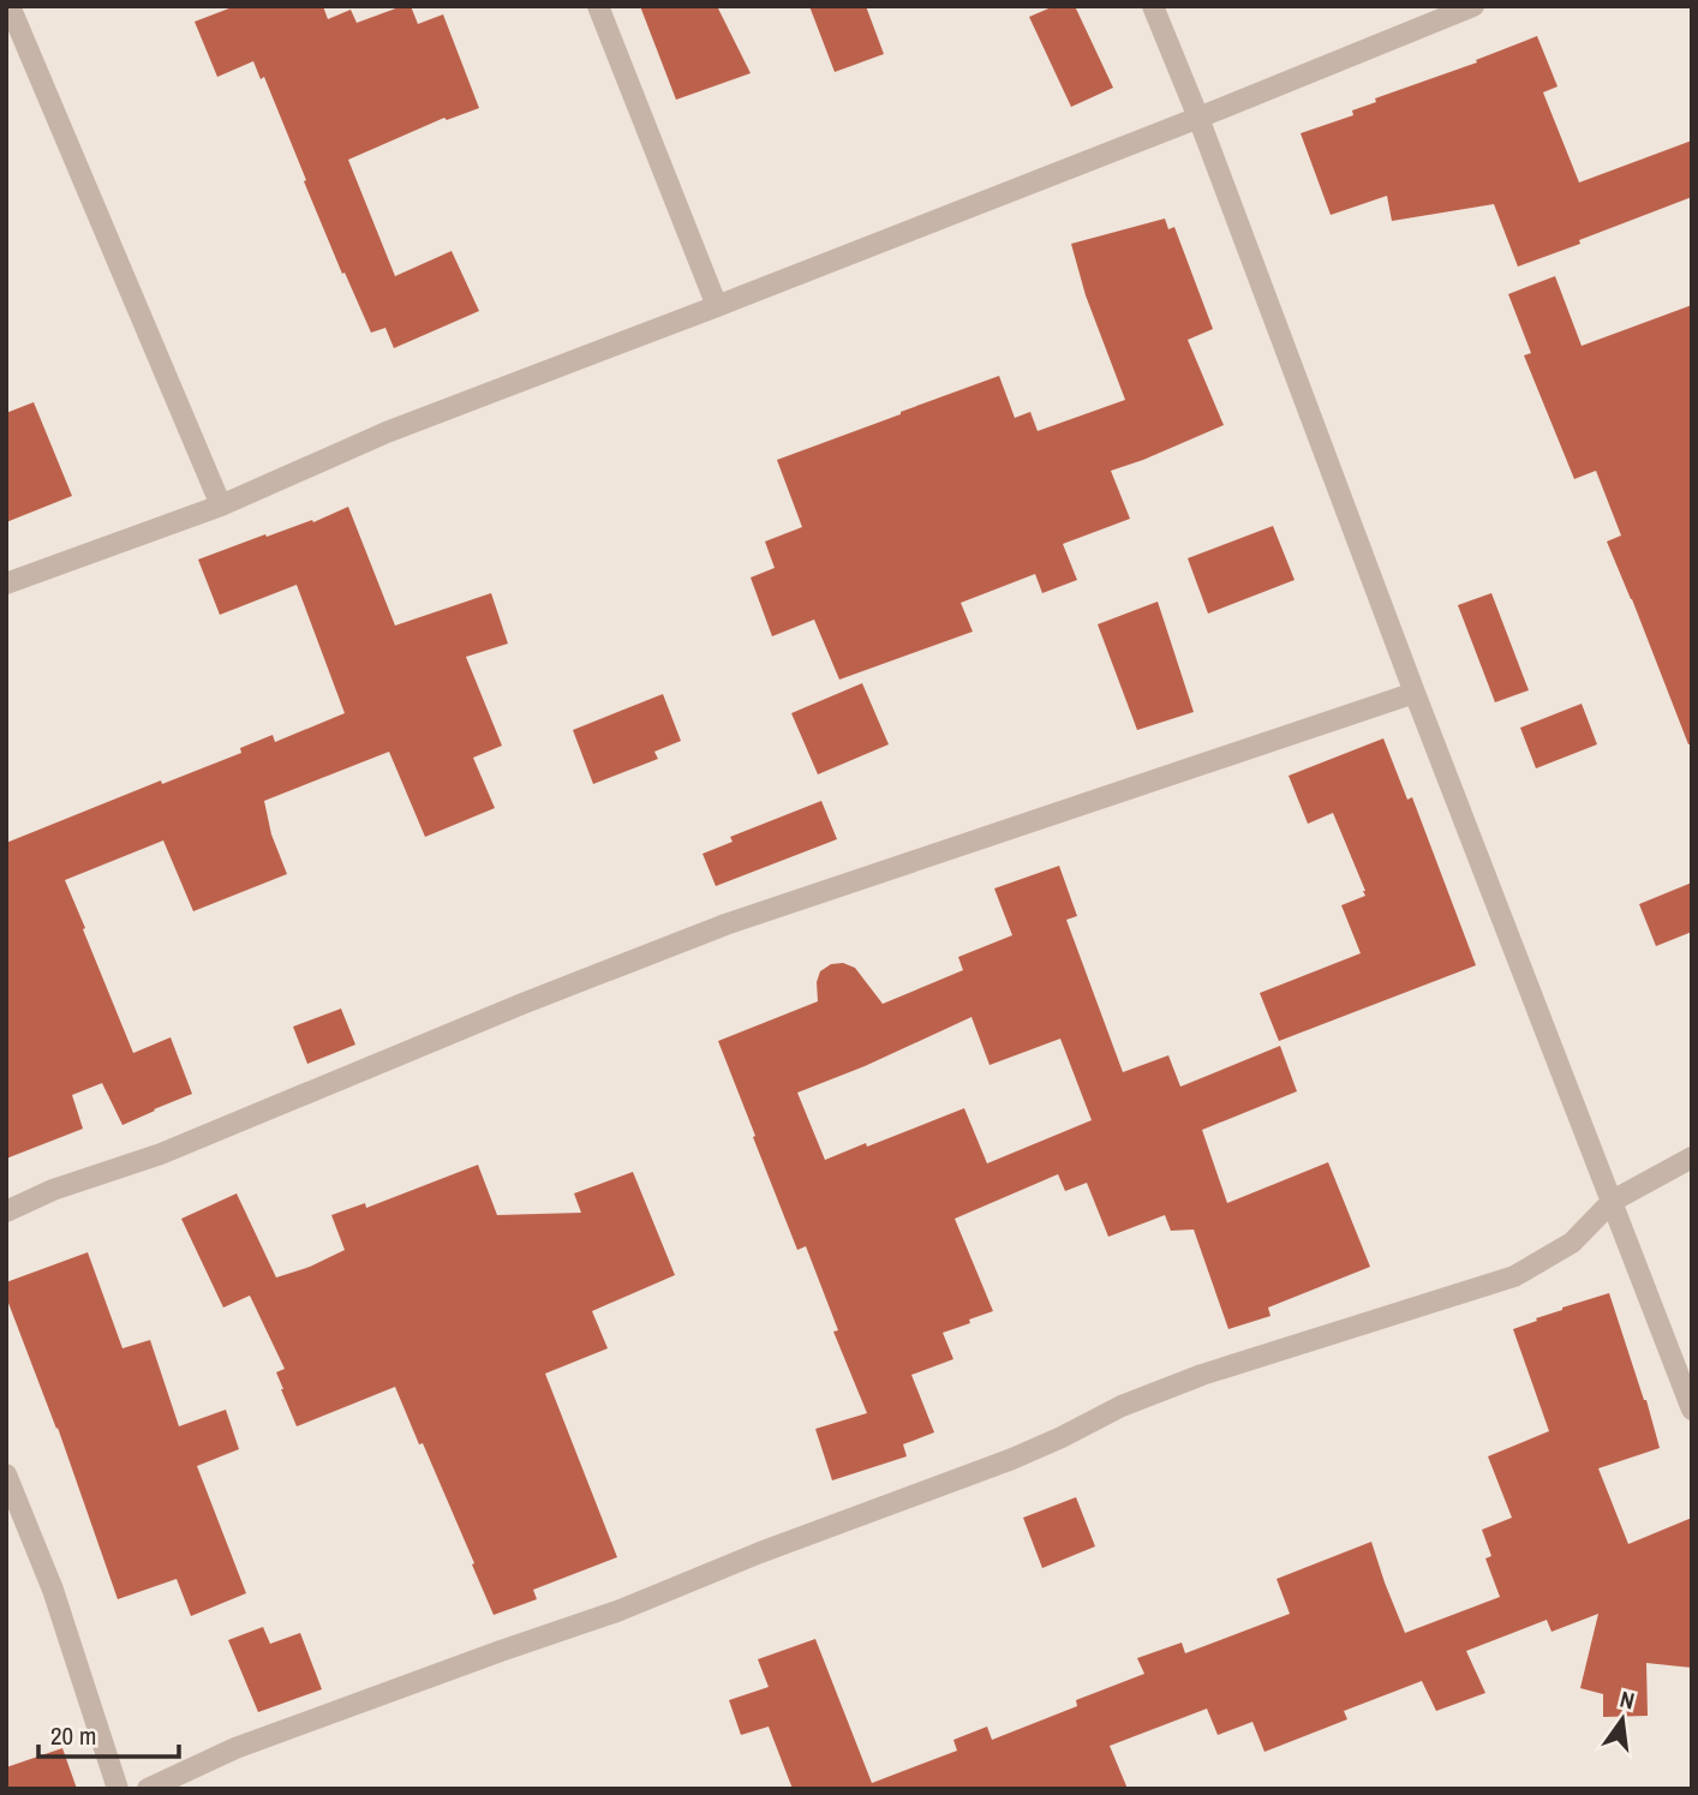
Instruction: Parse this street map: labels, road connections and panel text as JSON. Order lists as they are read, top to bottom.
{
  "scale_bar": "20 m",
  "north": "top"
}
